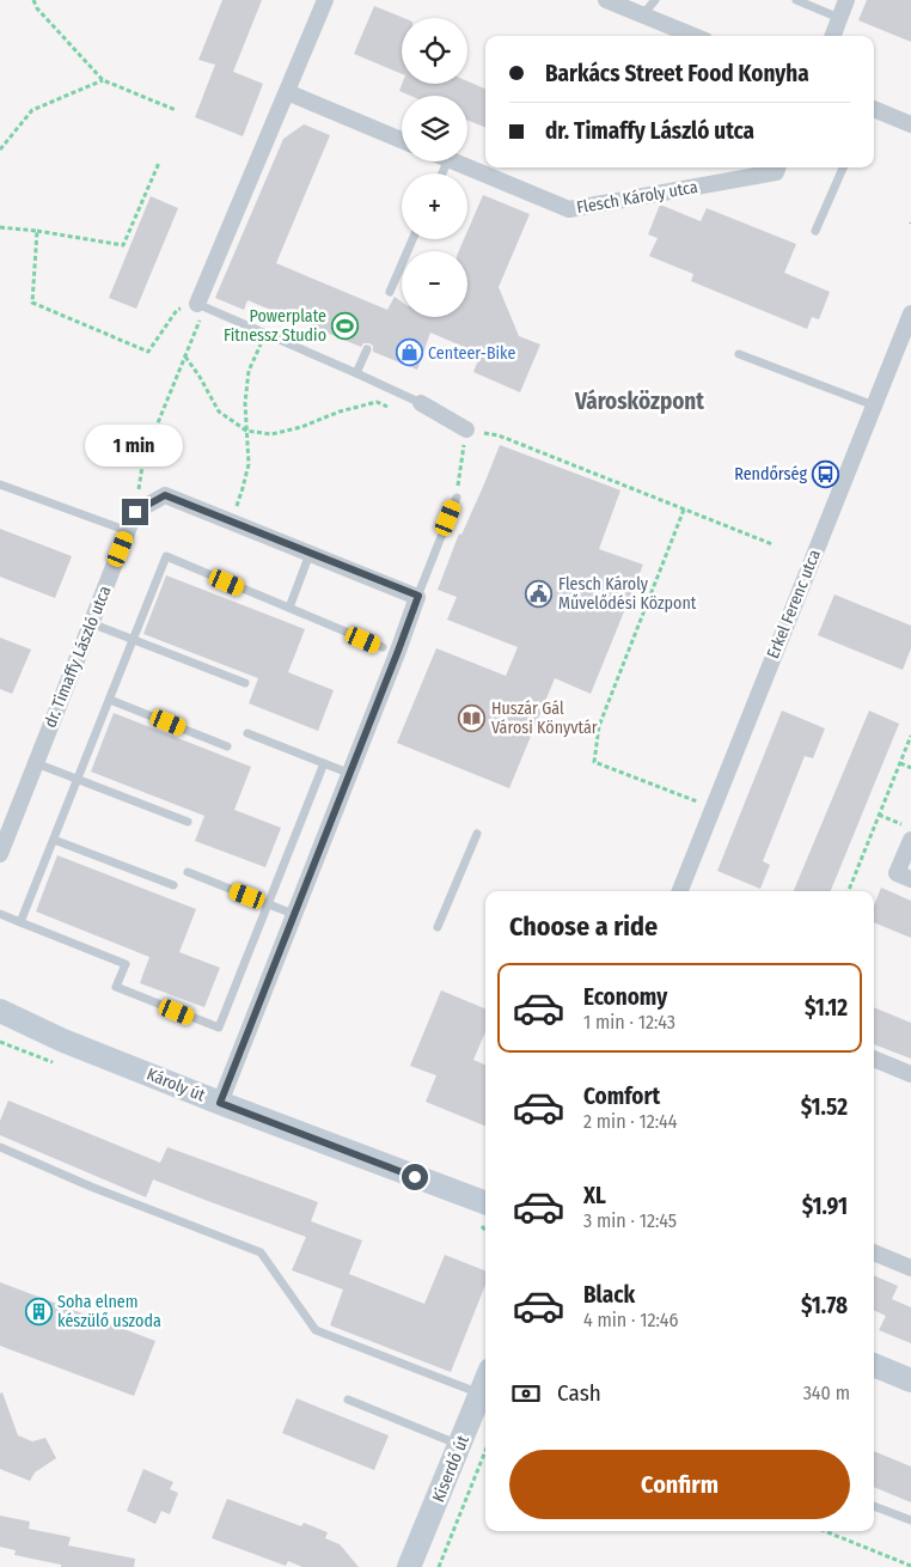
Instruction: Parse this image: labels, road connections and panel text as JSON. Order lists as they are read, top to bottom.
{
  "streets": {
    "street": [
      "Flesch Károly utca",
      "Erkel Ferenc utca",
      "dr. Timaffy László utca",
      "Károly út",
      "Kiserdő út"
    ]
  },
  "districts": ["Városközpont"],
  "places": {
    "sports": ["Powerplate Fitnessz Studio"],
    "shop": ["Centeer-Bike"],
    "bus stop": ["Rendőrség"],
    "public building": ["Flesch Károly Művelődési Központ"],
    "library": ["Huszár Gál Városi Könyvtár"],
    "building": ["Soha elnem készülő uszoda"]
  },
  "page": {
    "map_buttons": ["+", "−"],
    "banner": ["Barkács Street Food Konyha", "dr. Timaffy László utca"],
    "bubble": "1 min",
    "heading": "Choose a ride",
    "list": [
      {
        "name": "Economy",
        "note": "1 min · 12:43",
        "value": "$1.12"
      },
      {
        "name": "Comfort",
        "note": "2 min · 12:44",
        "value": "$1.52"
      },
      {
        "name": "XL",
        "note": "3 min · 12:45",
        "value": "$1.91"
      },
      {
        "name": "Black",
        "note": "4 min · 12:46",
        "value": "$1.78"
      }
    ],
    "pay": ["Cash", "340 m"],
    "buttons": "Confirm"
  }
}
